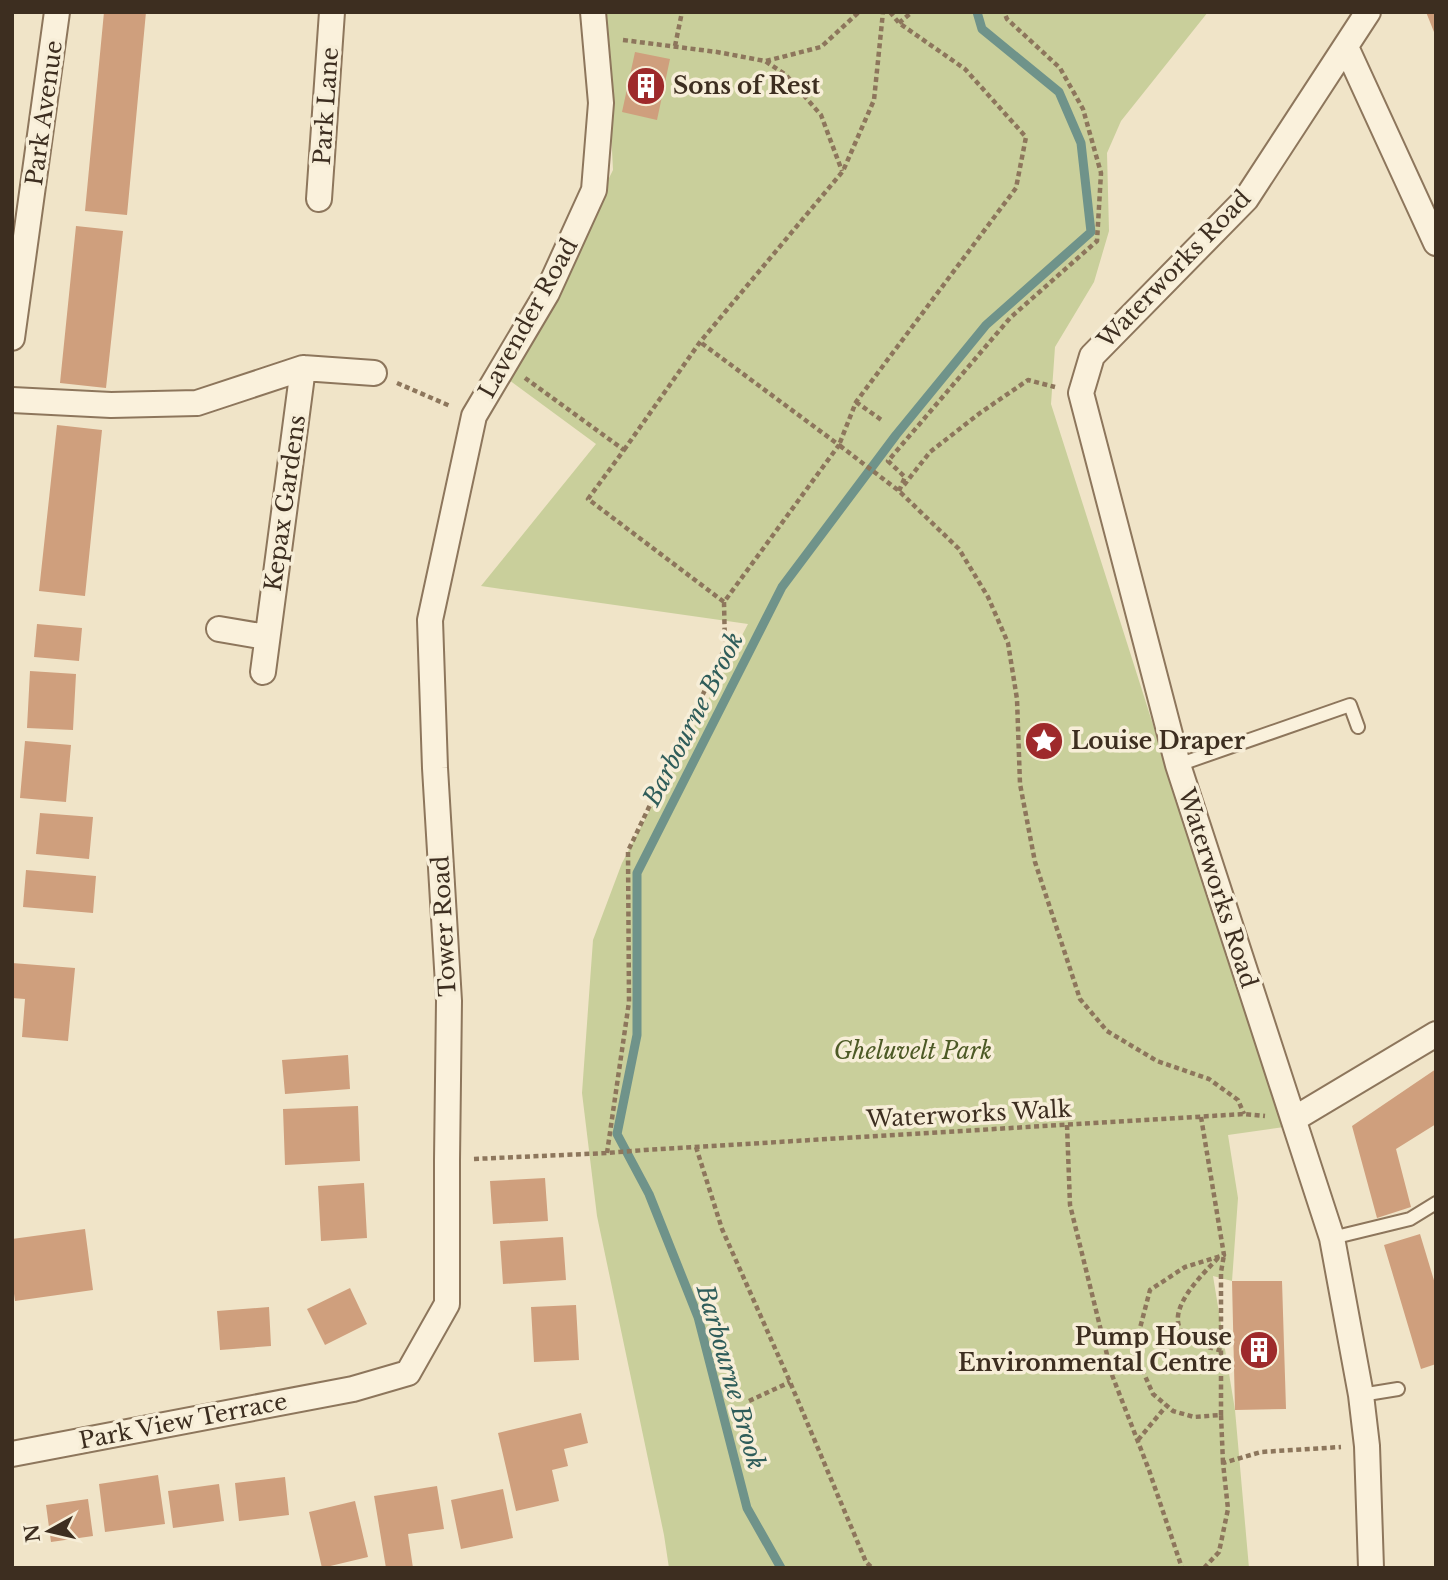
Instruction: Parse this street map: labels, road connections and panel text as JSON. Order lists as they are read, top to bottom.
{
  "streets": {
    "street": [
      "Park Lane",
      "Park Avenue",
      "Waterworks Road",
      "Lavender Road",
      "Kepax Gardens",
      "Tower Road",
      "Park View Terrace"
    ],
    "path": ["Waterworks Walk"]
  },
  "crossings": [
    ["Waterworks Road", "Waterworks Walk"],
    ["Lavender Road", "Tower Road"],
    ["Tower Road", "Waterworks Walk"],
    ["Tower Road", "Park View Terrace"]
  ],
  "water": ["Barbourne Brook"],
  "parks": ["Gheluvelt Park"],
  "places": {
    "building": ["Sons of Rest", "Pump House Environmental Centre"],
    "place": ["Louise Draper"]
  },
  "north": "left"
}
